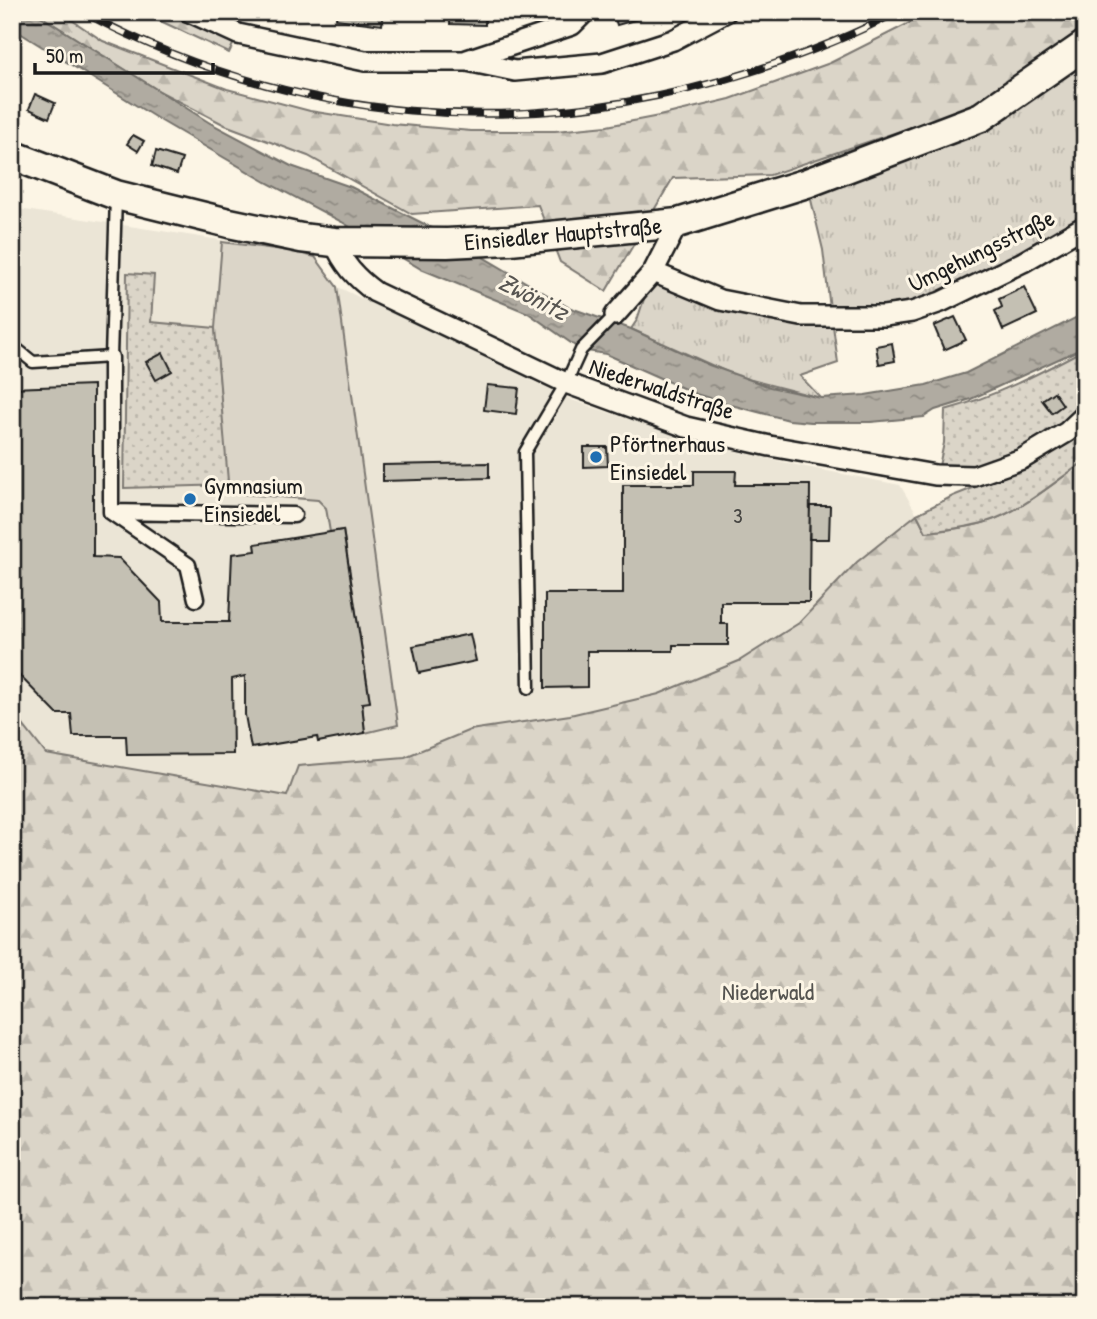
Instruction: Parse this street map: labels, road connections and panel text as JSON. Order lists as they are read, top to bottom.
{
  "streets": {
    "main road": ["Einsiedler Hauptstraße"],
    "street": ["Umgehungsstraße", "Niederwaldstraße"]
  },
  "crossings": [
    ["Einsiedler Hauptstraße", "Niederwaldstraße"]
  ],
  "water": ["Zwönitz"],
  "parks": ["Niederwald"],
  "places": ["Pförtnerhaus Einsiedel", "Gymnasium Einsiedel"],
  "house_numbers": ["3"],
  "scale_bar": "50 m"
}
